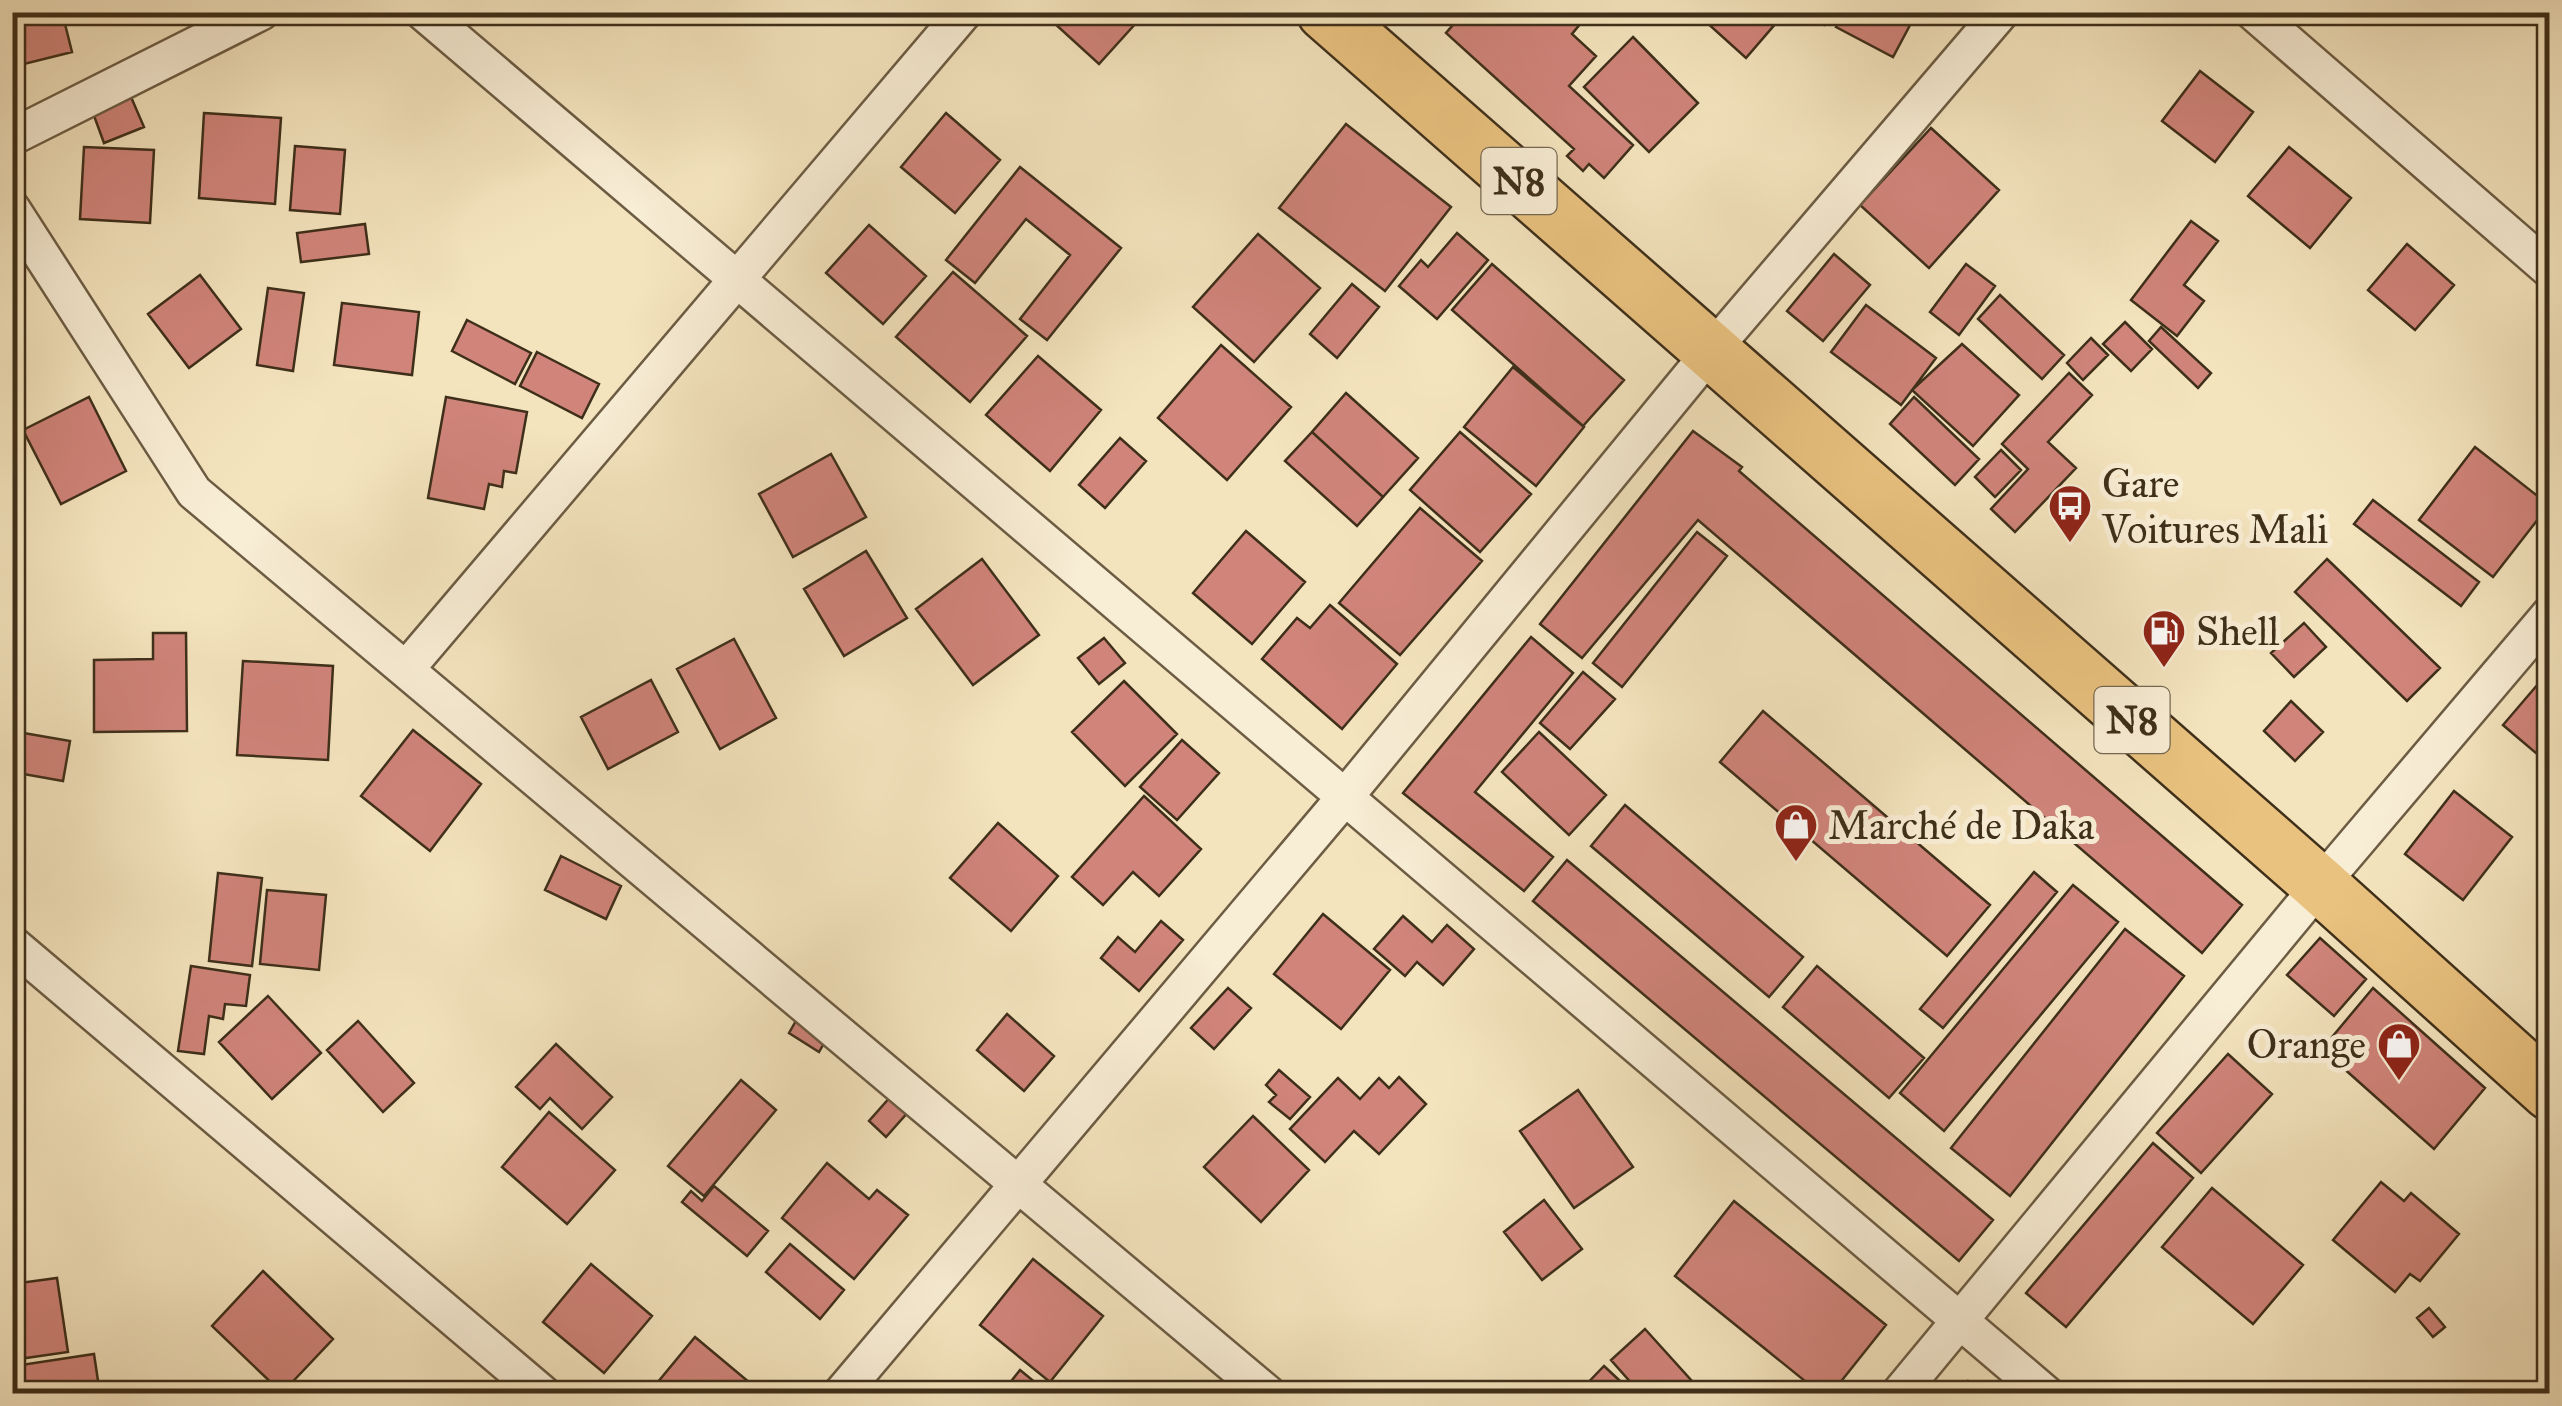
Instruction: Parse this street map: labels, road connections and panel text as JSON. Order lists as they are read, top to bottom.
{
  "streets": {
    "main road": ["N8"]
  },
  "places": {
    "bus stop": ["Gare Voitures Mali"],
    "fuel station": ["Shell"],
    "shop": ["Marché de Daka", "Orange"]
  }
}
